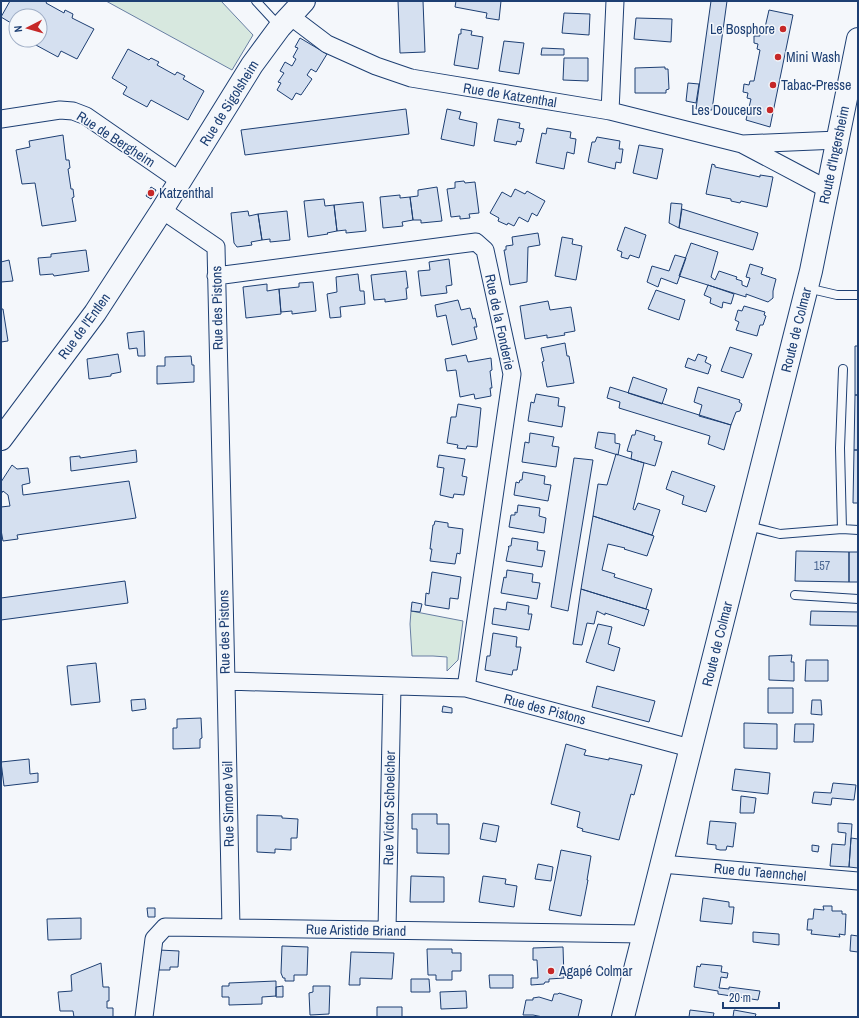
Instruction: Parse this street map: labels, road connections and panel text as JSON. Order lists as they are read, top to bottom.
{
  "streets": {
    "main road": [
      "Rue de Sigolsheim",
      "Route d'Ingersheim",
      "Rue de l'Entlen",
      "Route de Colmar"
    ],
    "street": [
      "Rue de Katzenthal",
      "Rue de Bergheim",
      "Rue des Pistons",
      "Rue de la Fonderie",
      "Rue Simone Veil",
      "Rue Victor Schoelcher",
      "Rue du Taennchel",
      "Rue Aristide Briand"
    ]
  },
  "crossings": [
    ["Rue de Katzenthal", "Rue de Sigolsheim"],
    ["Rue de Katzenthal", "Route d'Ingersheim"],
    ["Rue de Sigolsheim", "Rue de Bergheim"],
    ["Rue de Sigolsheim", "Rue des Pistons"],
    ["Rue de Sigolsheim", "Rue de l'Entlen"],
    ["Route d'Ingersheim", "Route de Colmar"],
    ["Rue des Pistons", "Rue de la Fonderie"],
    ["Rue des Pistons", "Rue de l'Entlen"],
    ["Rue des Pistons", "Rue Simone Veil"],
    ["Rue des Pistons", "Rue Victor Schoelcher"],
    ["Route de Colmar", "Rue du Taennchel"],
    ["Route de Colmar", "Rue Aristide Briand"],
    ["Rue Simone Veil", "Rue Aristide Briand"],
    ["Rue Victor Schoelcher", "Rue Aristide Briand"]
  ],
  "places": [
    "Le Bosphore",
    "Mini Wash",
    "Tabac-Presse",
    "Les Douceurs",
    "Katzenthal",
    "Agapé Colmar"
  ],
  "house_numbers": ["157"],
  "scale_bar": "20 m",
  "north": "left"
}
